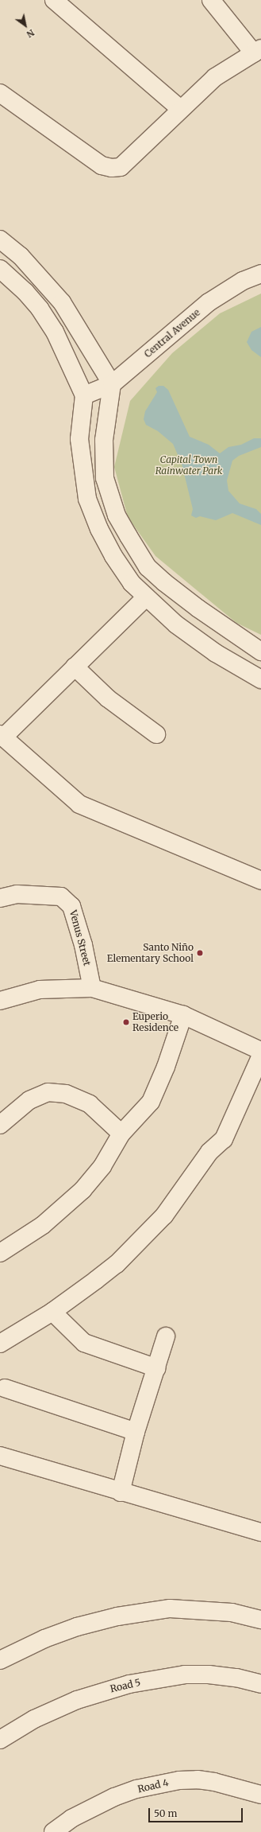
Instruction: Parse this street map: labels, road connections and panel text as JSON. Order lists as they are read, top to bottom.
{
  "streets": {
    "street": [
      "Central Avenue",
      "Venus Street",
      "Road 5",
      "Road 4"
    ]
  },
  "parks": ["Capital Town Rainwater Park"],
  "places": ["Santo Niño Elementary School", "Euperio Residence"],
  "scale_bar": "50 m",
  "north": "bottom right"
}
